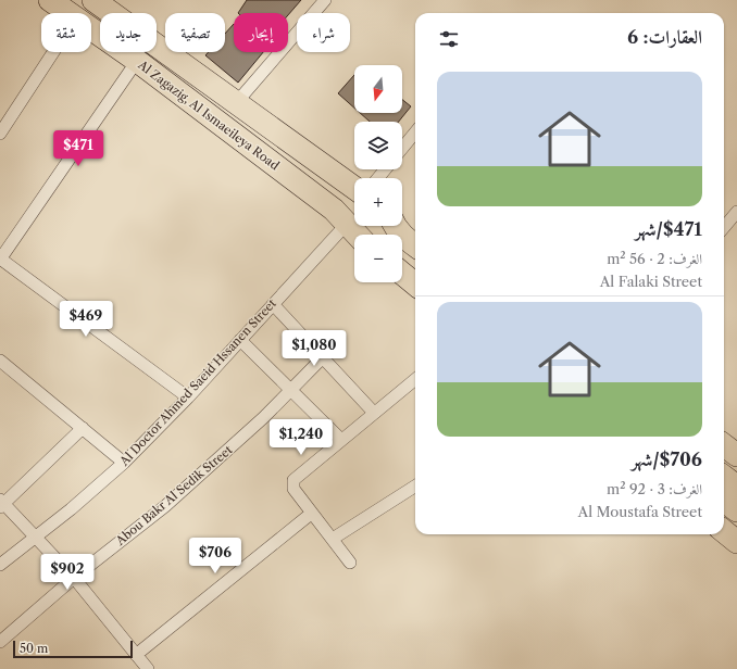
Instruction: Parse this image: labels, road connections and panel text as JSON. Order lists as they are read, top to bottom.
{
  "streets": {
    "highway": ["Al Zagazig, Al Ismaeileya Road"],
    "street": ["Al Doctor Ahmed Saeid Hssanen Street", "Abou Bakr Al Sedik Street"]
  },
  "scale_bar": "50 m",
  "north": "bottom",
  "page": {
    "chip": [
      "شراء",
      "إيجار",
      "تصفية",
      "جديد",
      "شقة"
    ],
    "heading": "العقارات: 6",
    "map_buttons": ["+", "−"],
    "list": [
      {
        "name": "$471/شهر",
        "note": "الغرف: 2 · 56 m² · Al Falaki Street"
      },
      {
        "name": "$706/شهر",
        "note": "الغرف: 3 · 92 m² · Al Moustafa Street"
      }
    ],
    "price": [
      "$471",
      "$469",
      "$1,080",
      "$1,240",
      "$706",
      "$902"
    ],
    "scale": "50 m"
  }
}
